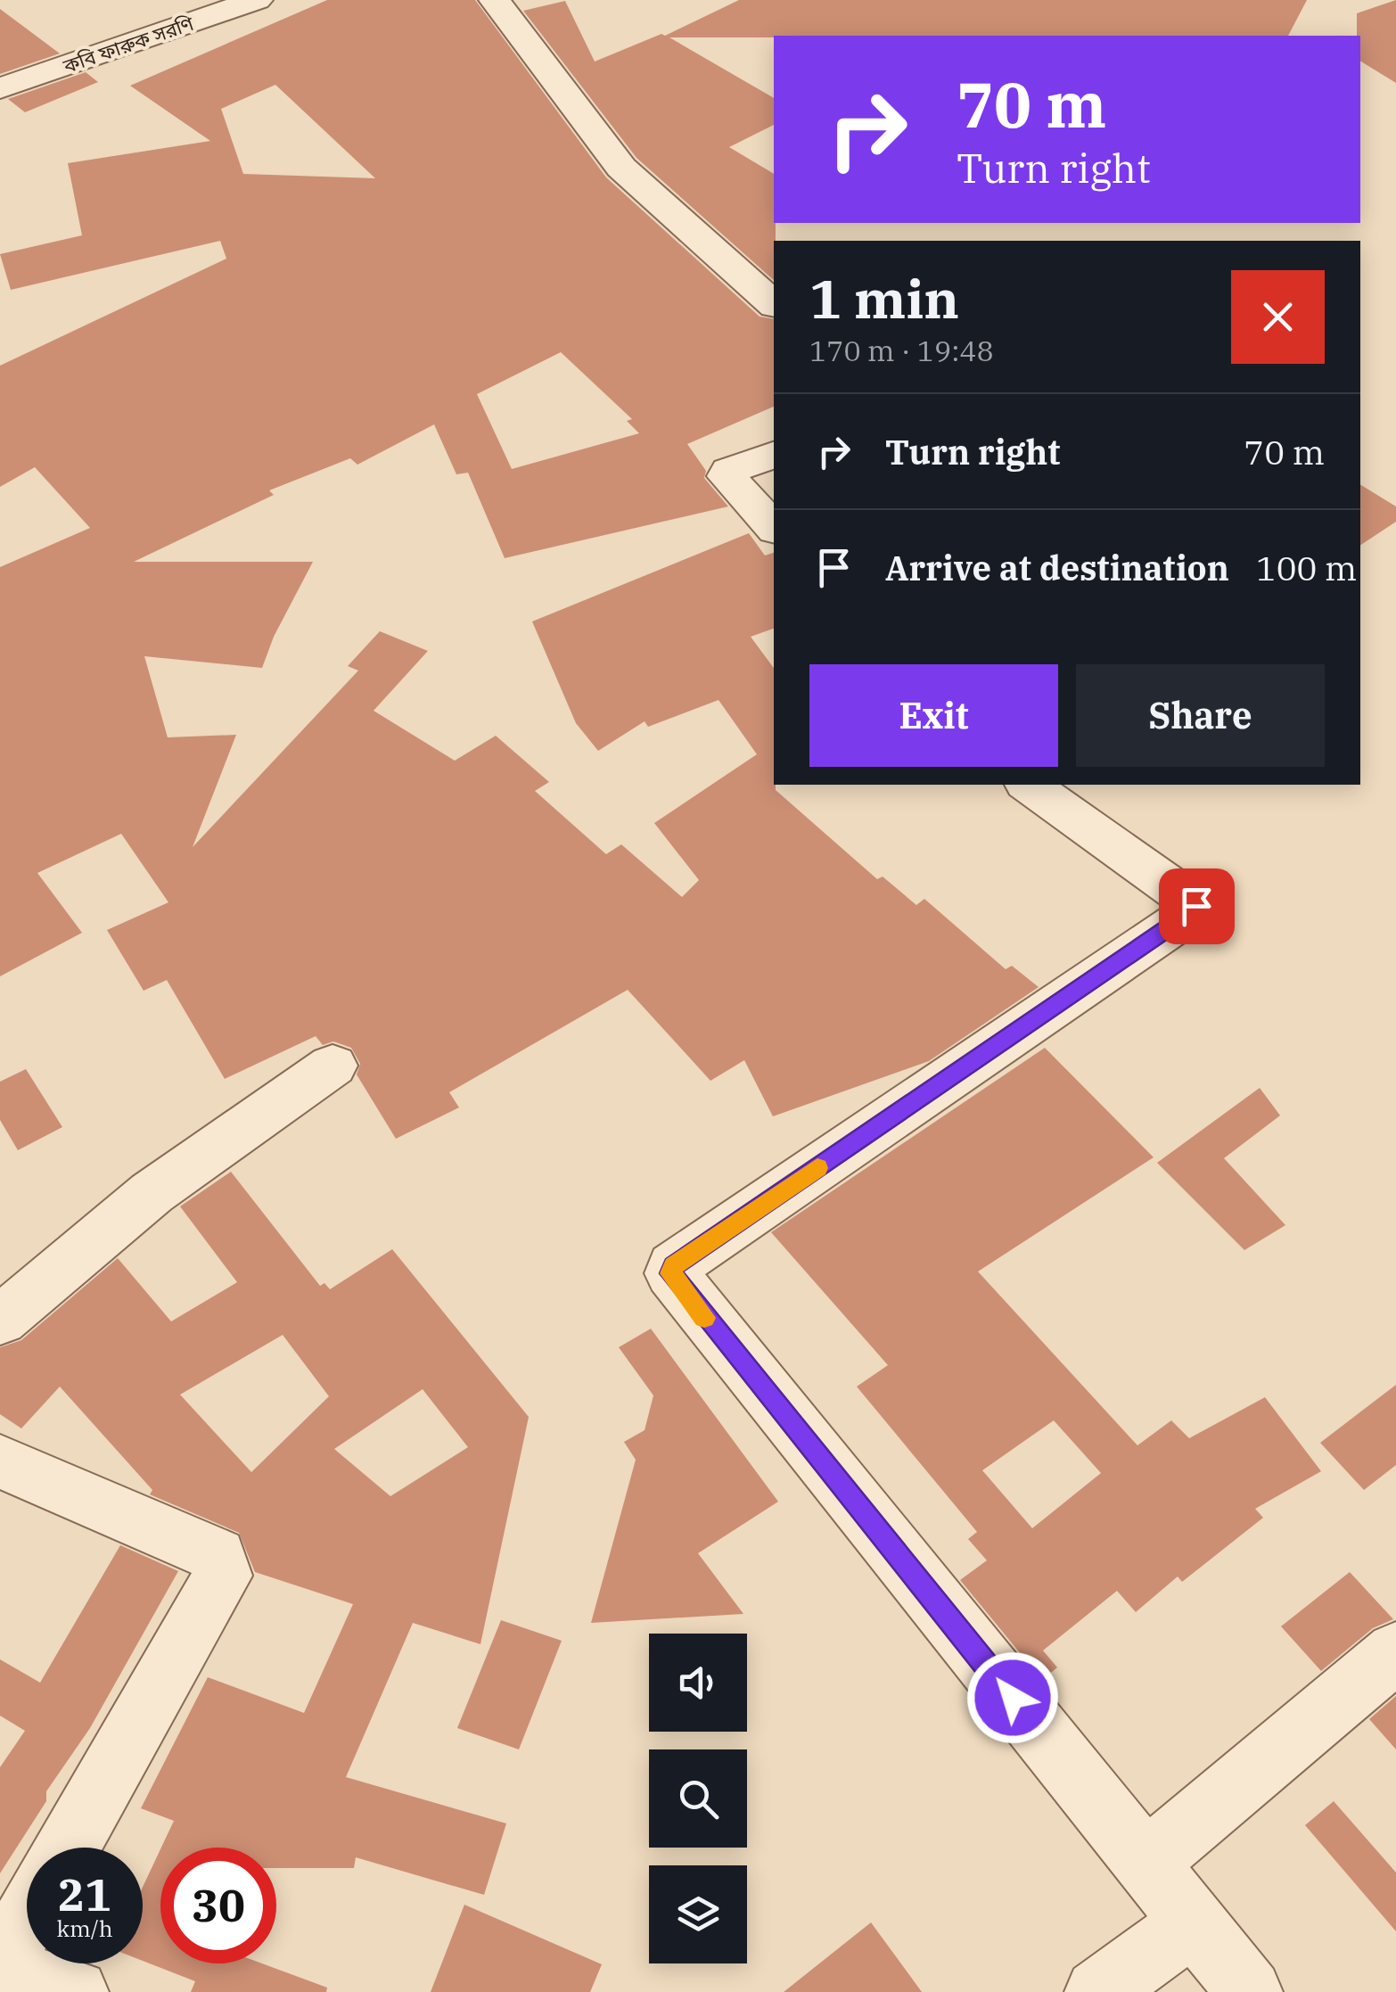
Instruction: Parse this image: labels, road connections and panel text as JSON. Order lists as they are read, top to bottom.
{
  "streets": {
    "street": ["কবি ফারুক সরণি"]
  },
  "page": {
    "turn": ["70 m", "Turn right"],
    "heading": ["1 min", "170 m · 19:48"],
    "list": [
      {
        "name": "Turn right",
        "value": "70 m"
      },
      {
        "name": "Arrive at destination",
        "value": "100 m"
      }
    ],
    "buttons": ["Exit", "Share"],
    "speed": "21 km/h",
    "limit": "30"
  }
}
